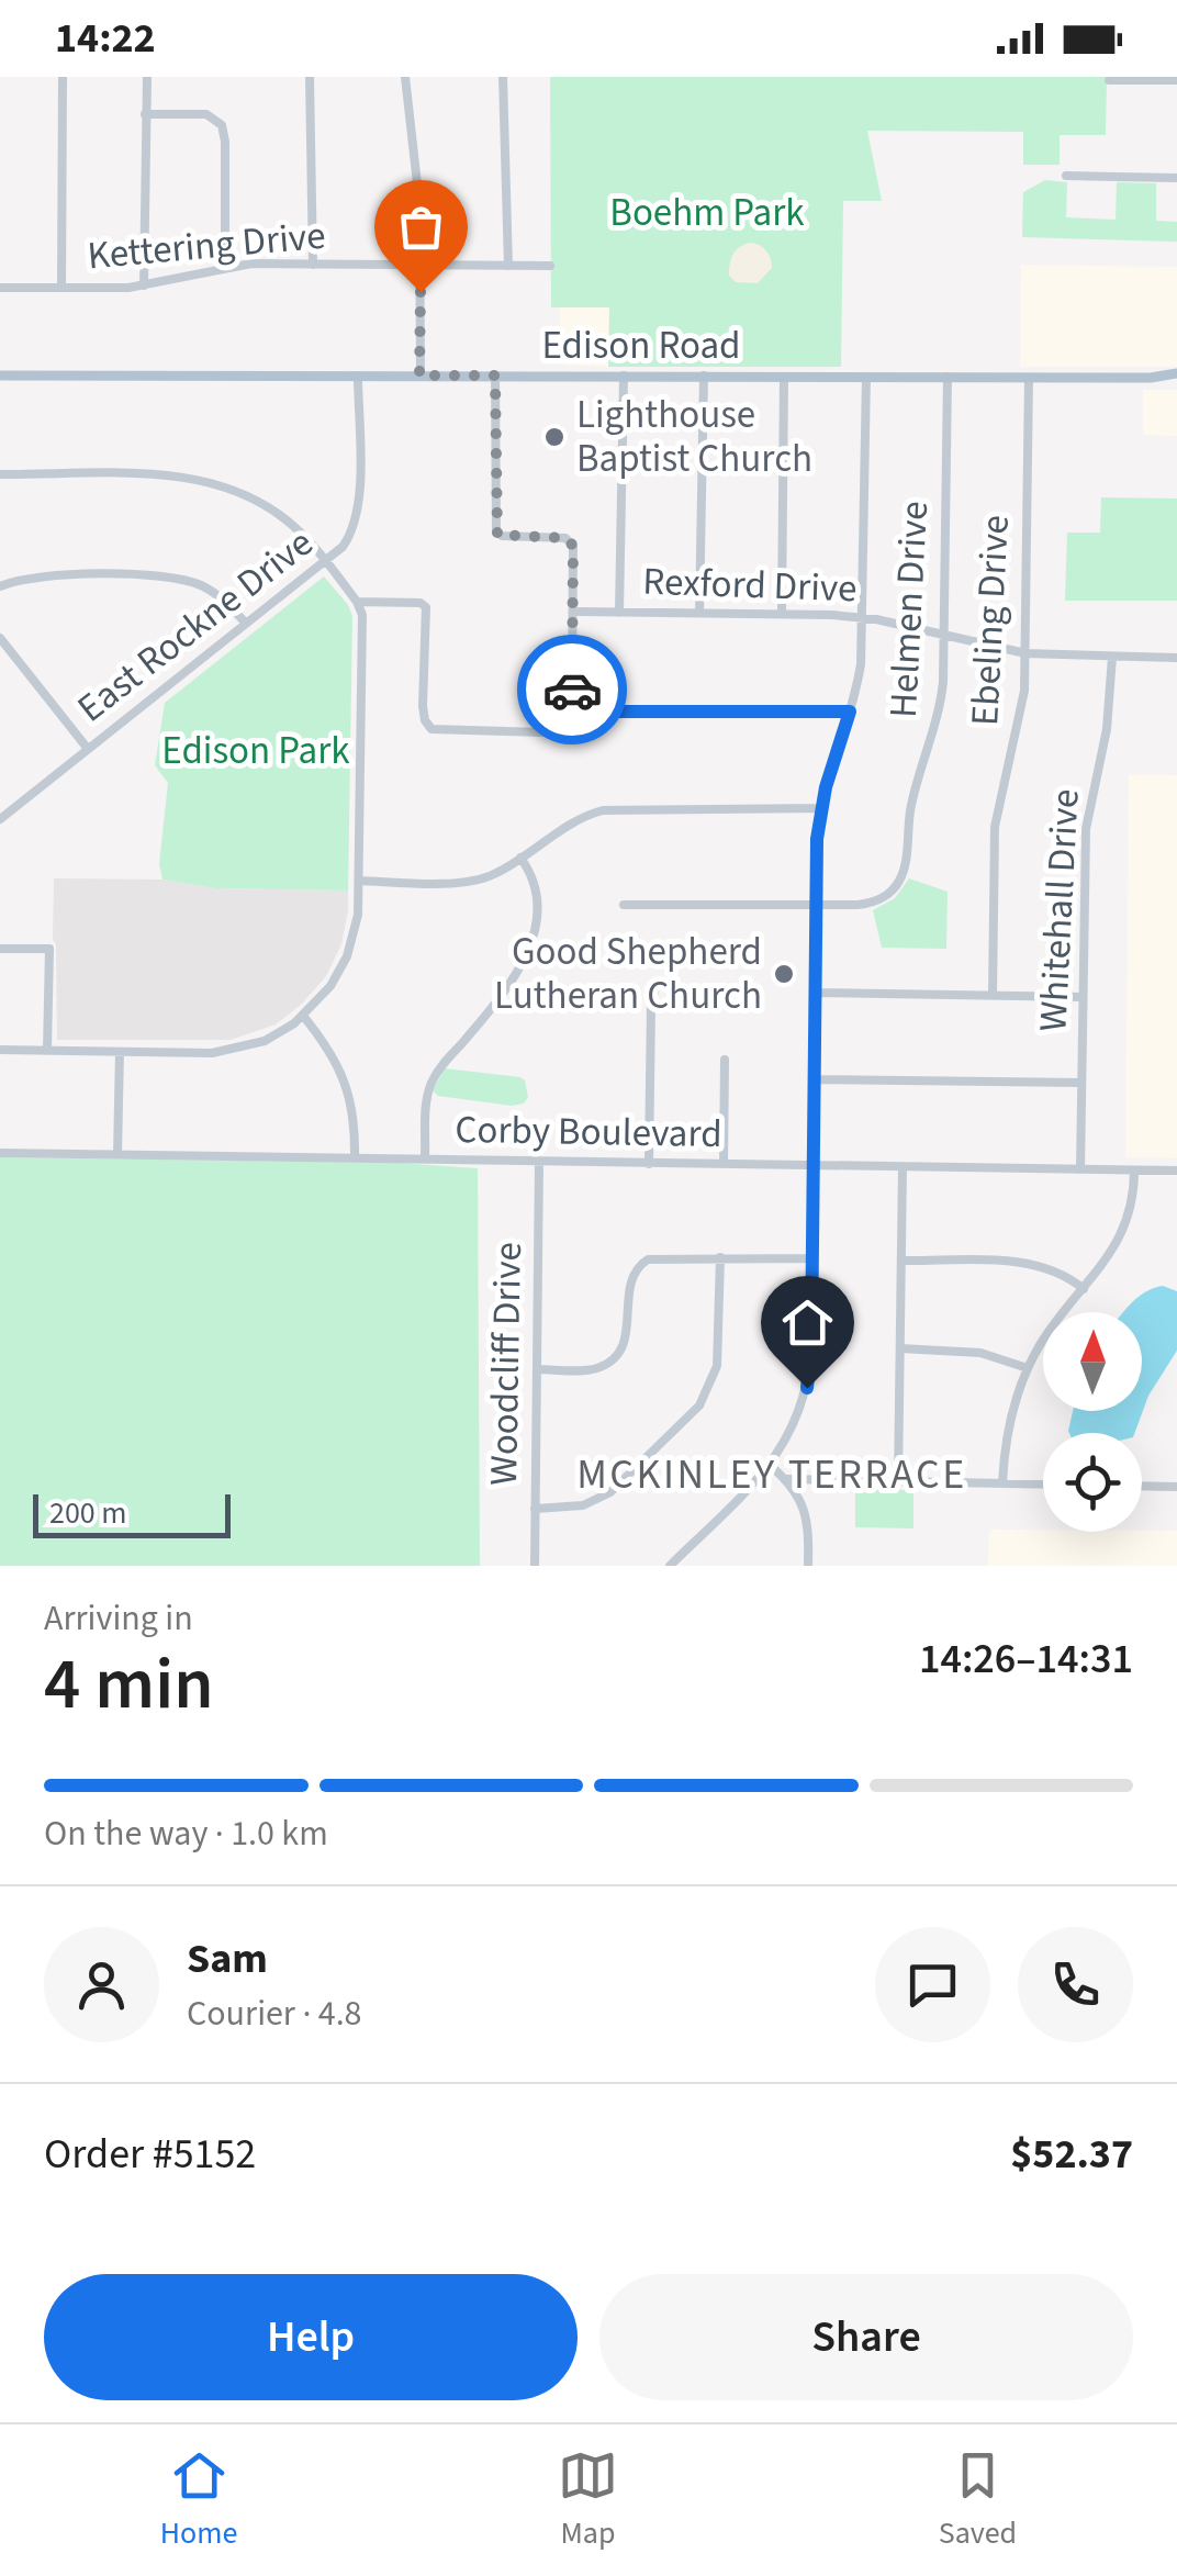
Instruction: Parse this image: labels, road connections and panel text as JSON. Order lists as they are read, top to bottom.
{
  "streets": {
    "main road": ["Edison Road"],
    "street": [
      "Kettering Drive",
      "Rexford Drive",
      "Helmen Drive",
      "Ebeling Drive",
      "East Rockne Drive",
      "Whitehall Drive",
      "Corby Boulevard",
      "Woodcliff Drive"
    ]
  },
  "crossings": [
    ["Edison Road", "Helmen Drive"],
    ["Edison Road", "Ebeling Drive"],
    ["Edison Road", "East Rockne Drive"],
    ["Rexford Drive", "Helmen Drive"],
    ["Rexford Drive", "Ebeling Drive"],
    ["Rexford Drive", "Whitehall Drive"],
    ["Whitehall Drive", "Corby Boulevard"],
    ["Corby Boulevard", "Woodcliff Drive"]
  ],
  "districts": ["MCKINLEY TERRACE"],
  "parks": ["Boehm Park", "Edison Park"],
  "places": ["Lighthouse Baptist Church", "Good Shepherd Lutheran Church"],
  "scale_bar": "200 m",
  "north": "top",
  "page": {
    "status": "14:22",
    "scale": "200 m",
    "heading": ["4 min", "Arriving in", "14:26–14:31"],
    "panel": [
      "Sam",
      "Courier · 4.8",
      "Order #5152",
      "$52.37"
    ],
    "bar": "On the way · 1.0 km",
    "buttons": ["Help", "Share"],
    "tabs": ["Home", "Map", "Saved"]
  }
}
